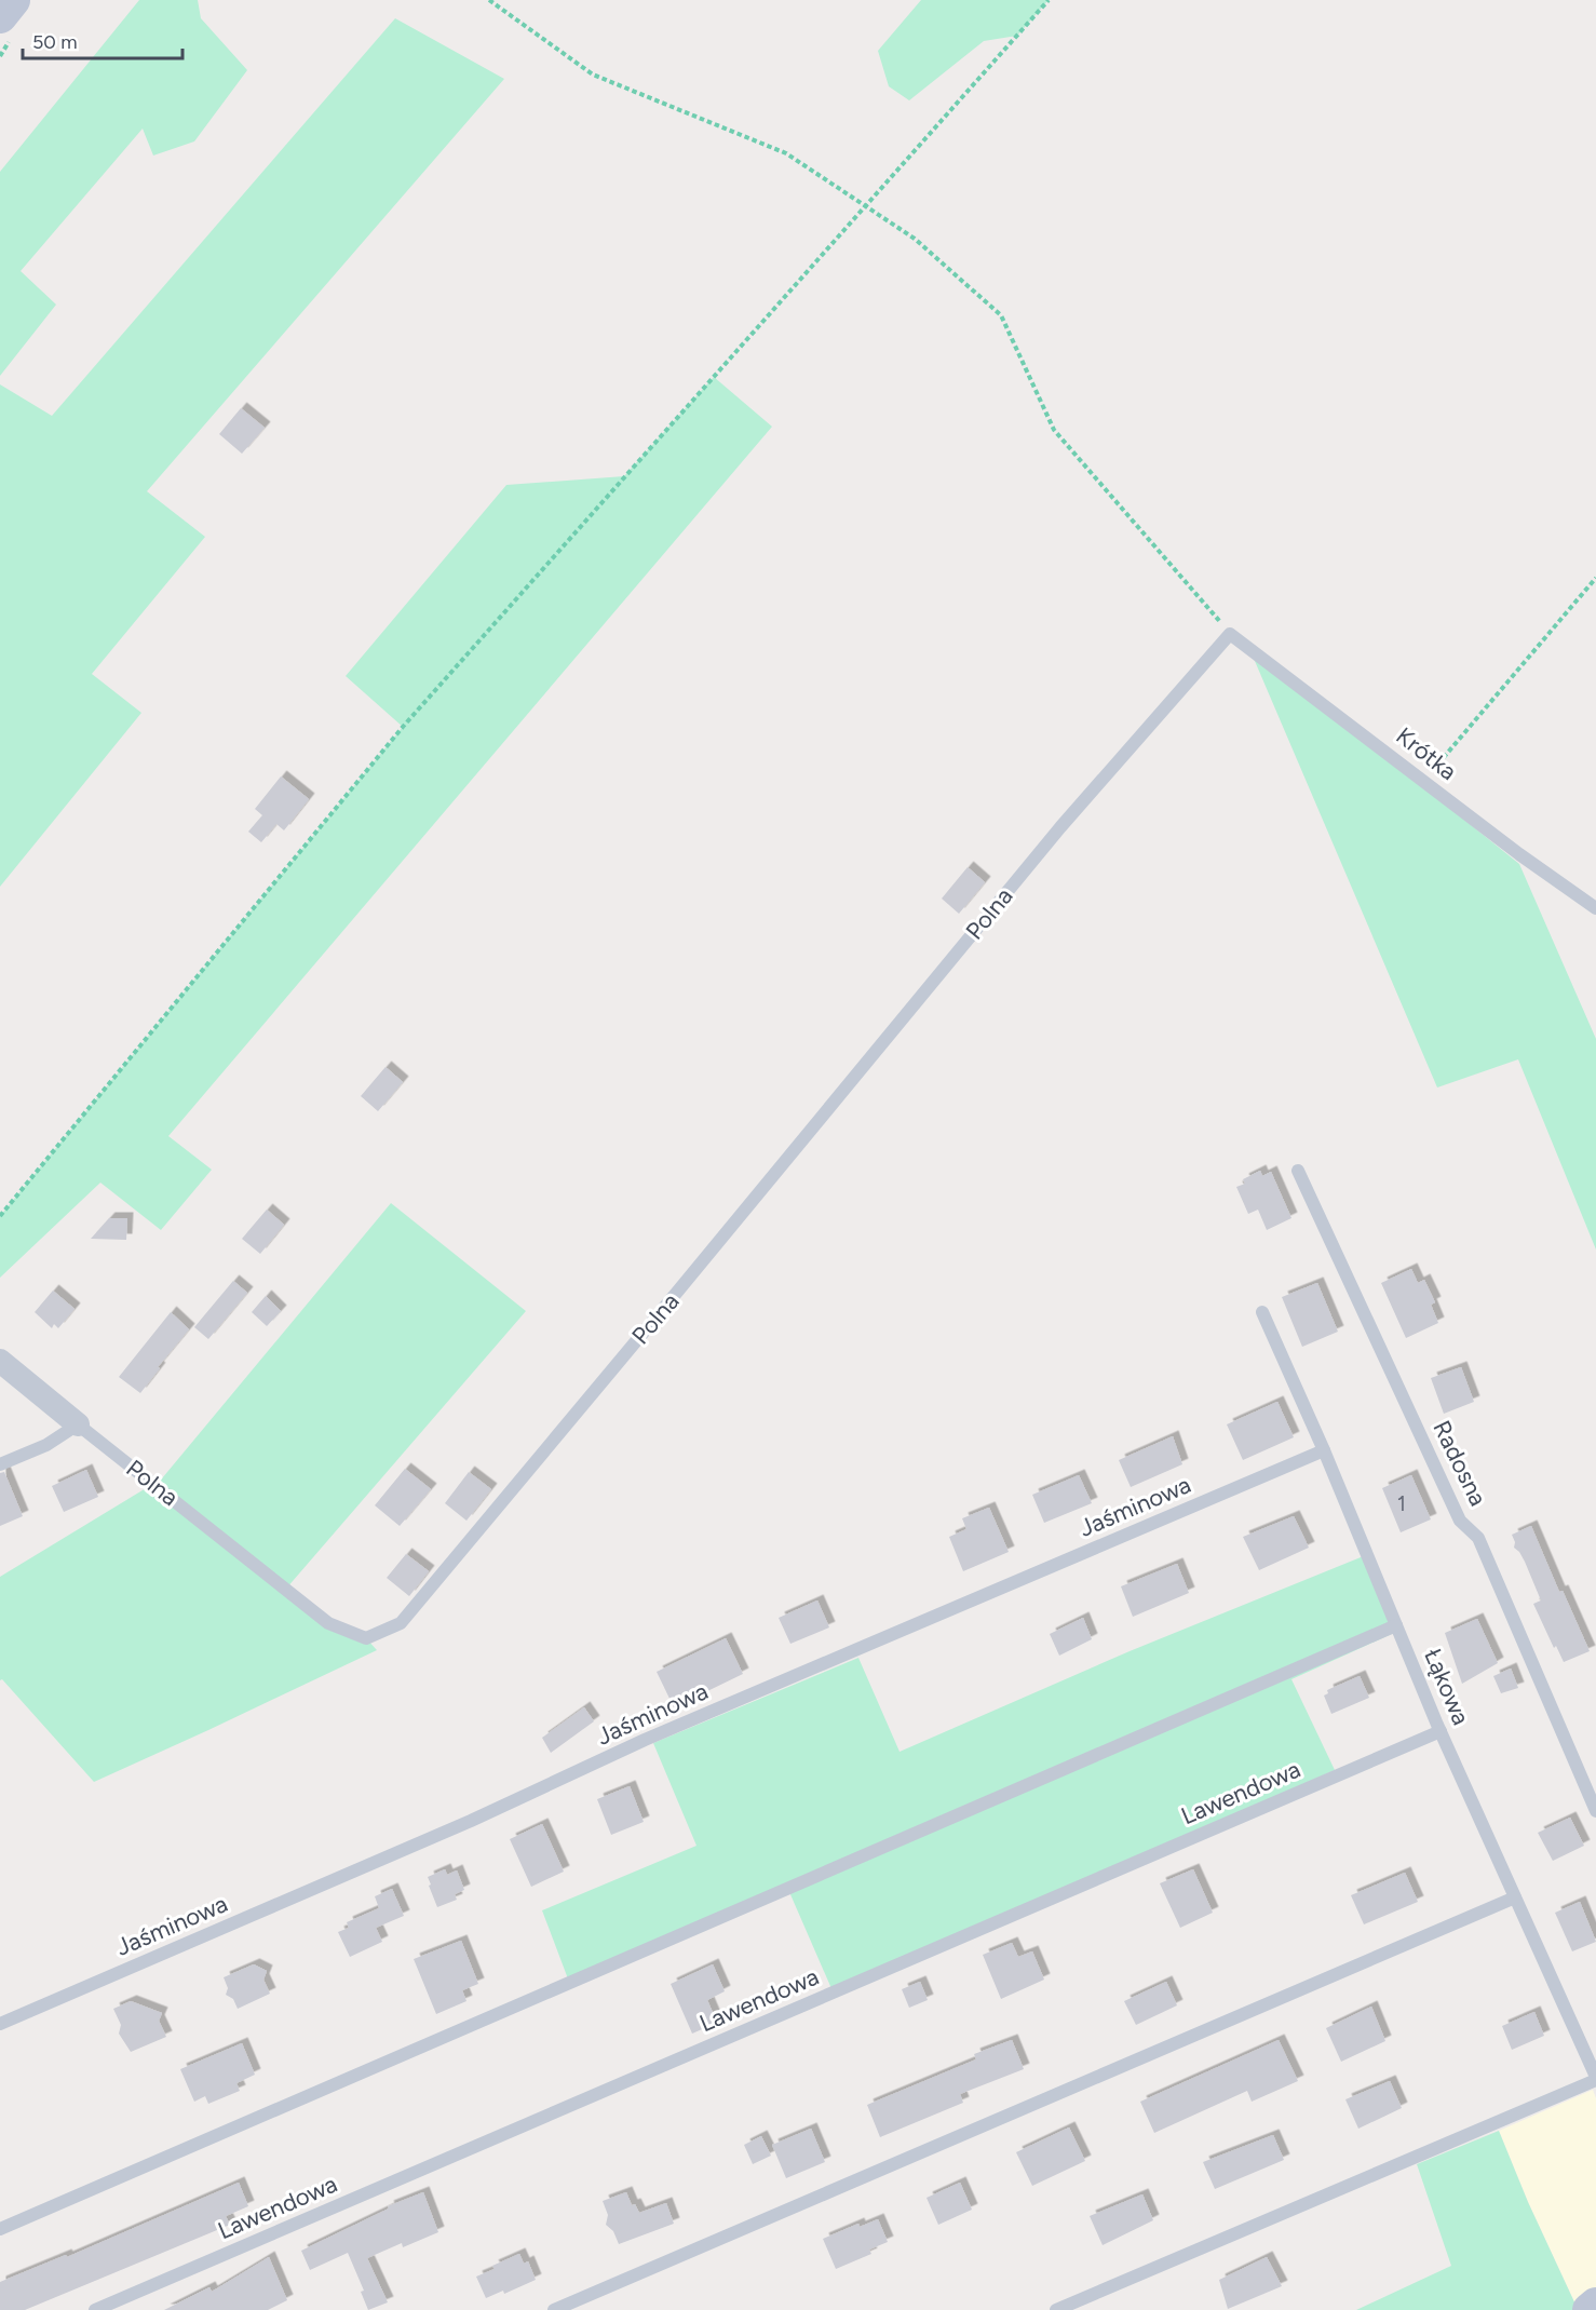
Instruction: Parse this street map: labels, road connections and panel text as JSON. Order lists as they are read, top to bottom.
{
  "streets": {
    "street": ["Polna"],
    "lane": [
      "Krótka",
      "Radosna",
      "Jaśminowa",
      "Łąkowa",
      "Lawendowa"
    ]
  },
  "crossings": [
    ["Krótka", "Polna"],
    ["Jaśminowa", "Łąkowa"],
    ["Łąkowa", "Lawendowa"]
  ],
  "house_numbers": ["1"],
  "scale_bar": "50 m"
}
